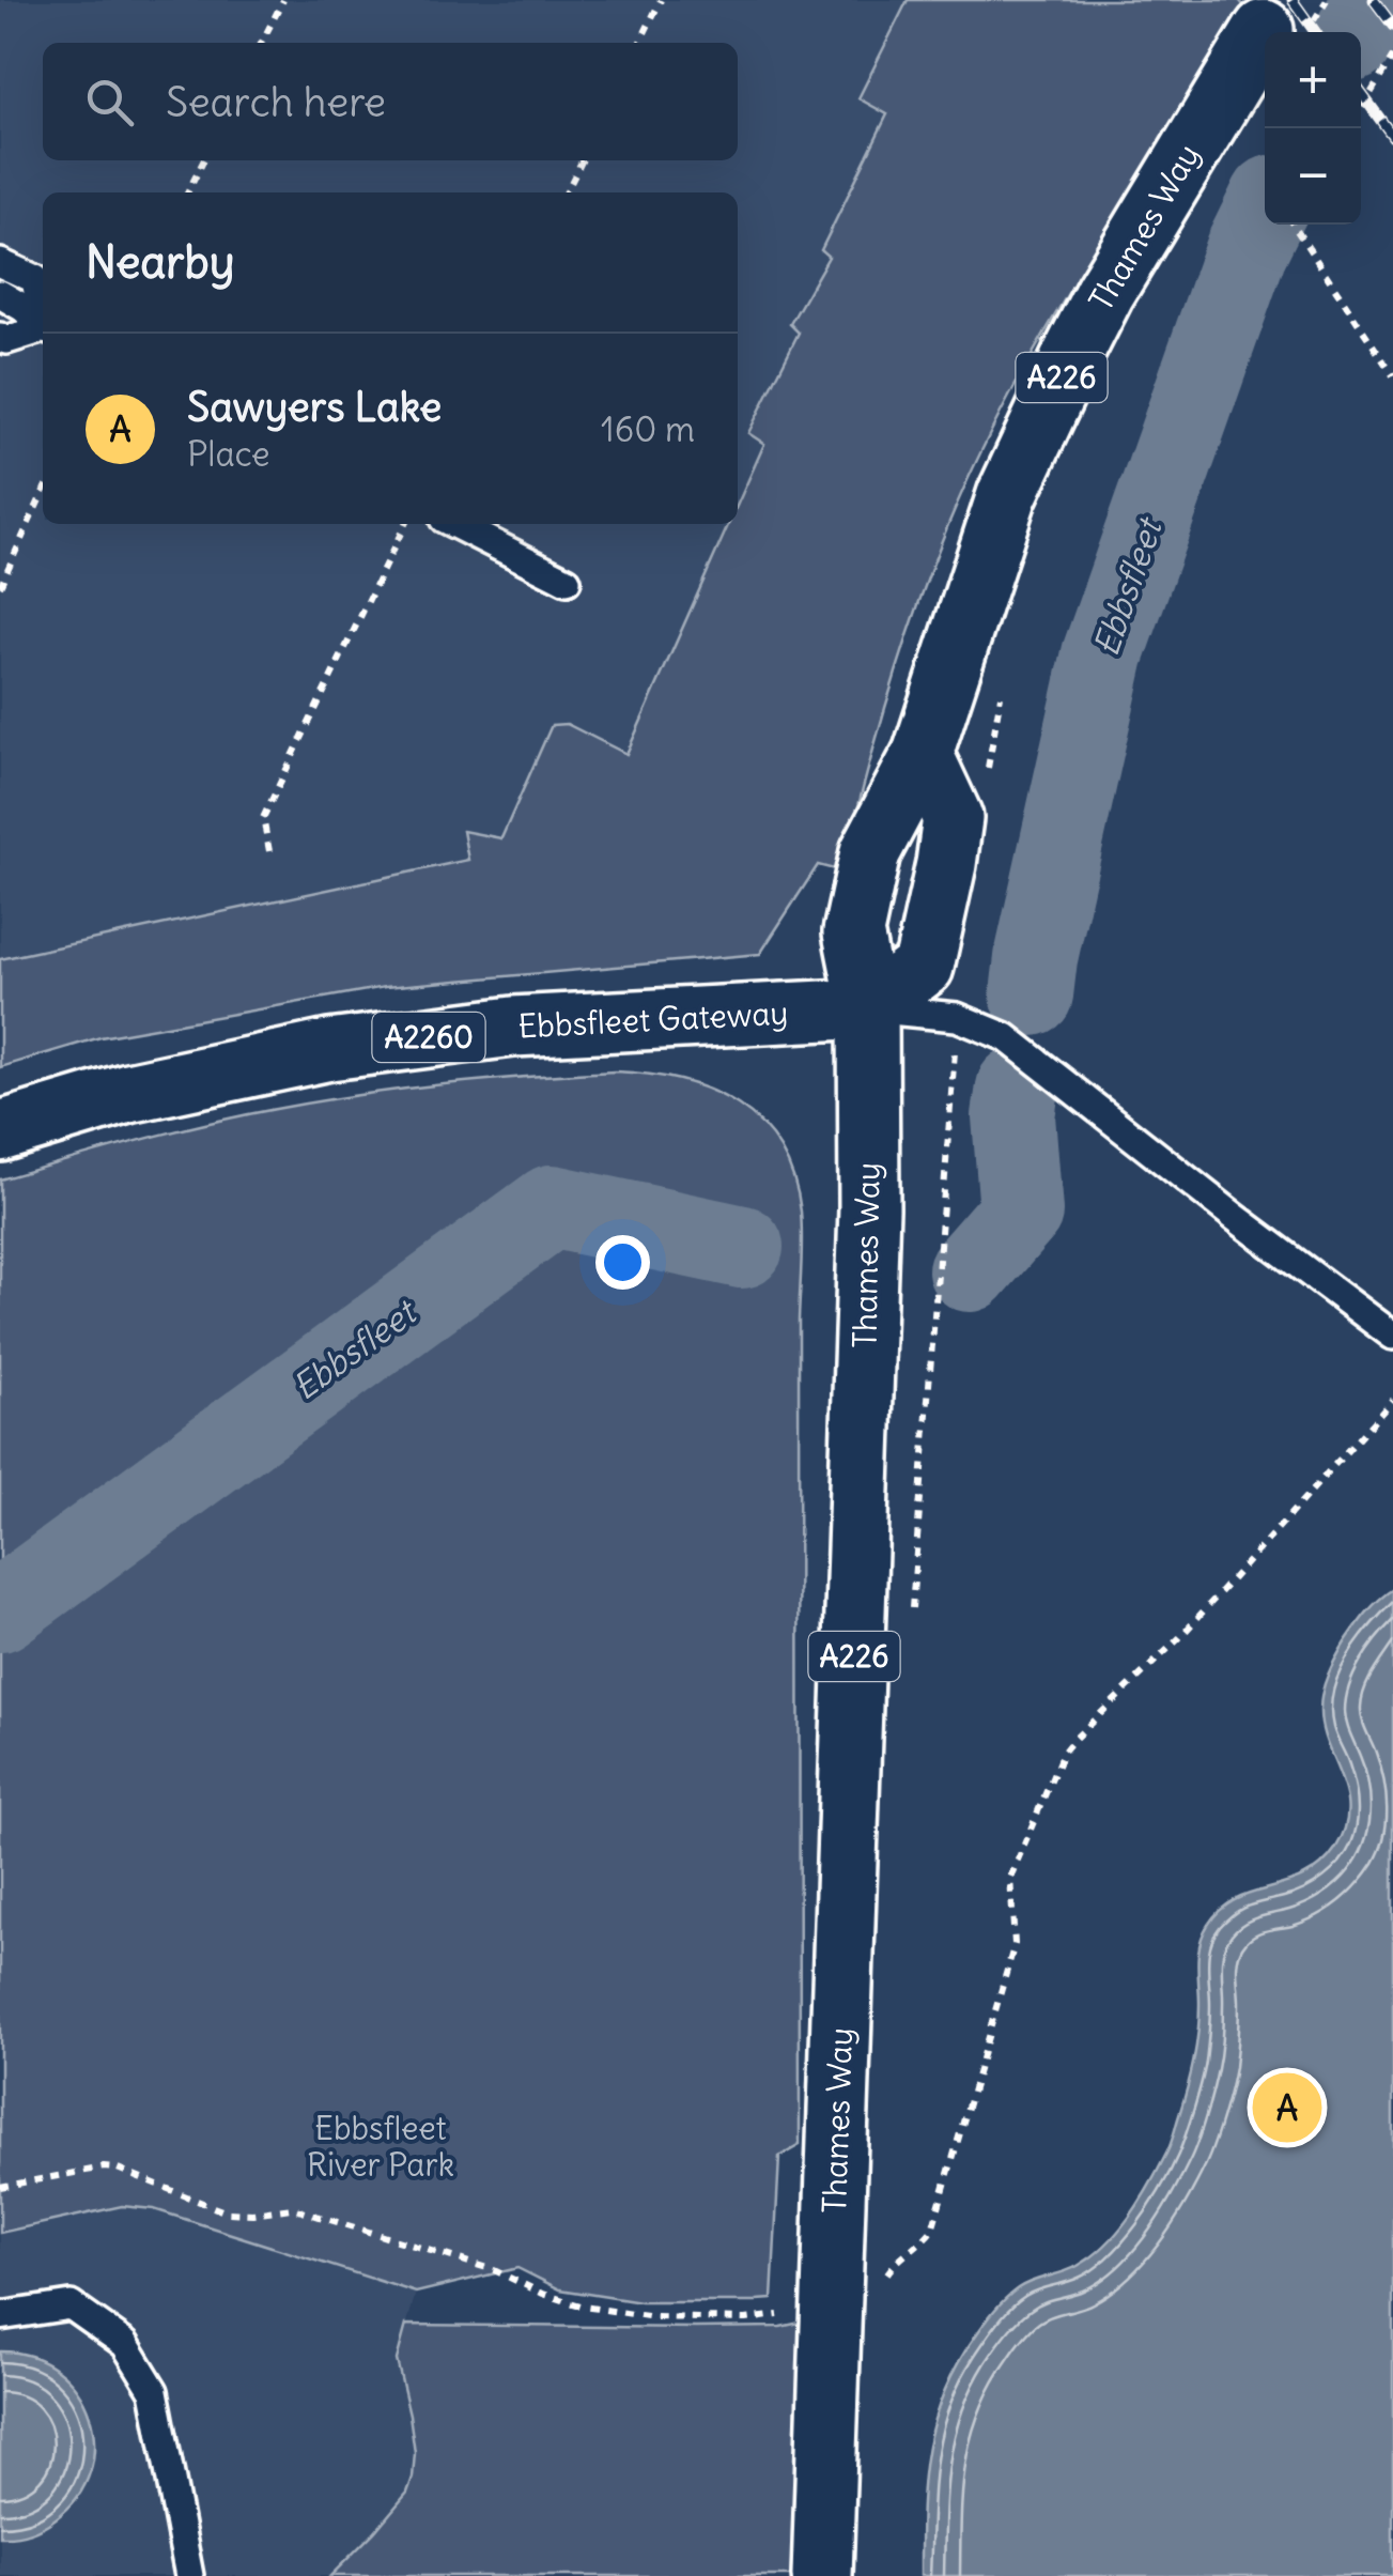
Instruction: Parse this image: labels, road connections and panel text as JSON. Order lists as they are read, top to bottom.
{
  "streets": {
    "main road": [
      "Thames Way",
      "A226",
      "Ebbsfleet Gateway",
      "A2260"
    ]
  },
  "crossings": [
    ["Thames Way", "Ebbsfleet Gateway"]
  ],
  "water": ["Ebbsfleet"],
  "parks": ["Ebbsfleet River Park"],
  "page": {
    "map_buttons": ["+", "−"],
    "search": "Search here",
    "heading": "Nearby",
    "list": [
      {
        "mark": "A",
        "name": "Sawyers Lake",
        "note": "Place",
        "value": "160 m"
      }
    ],
    "pins": "A"
  }
}
